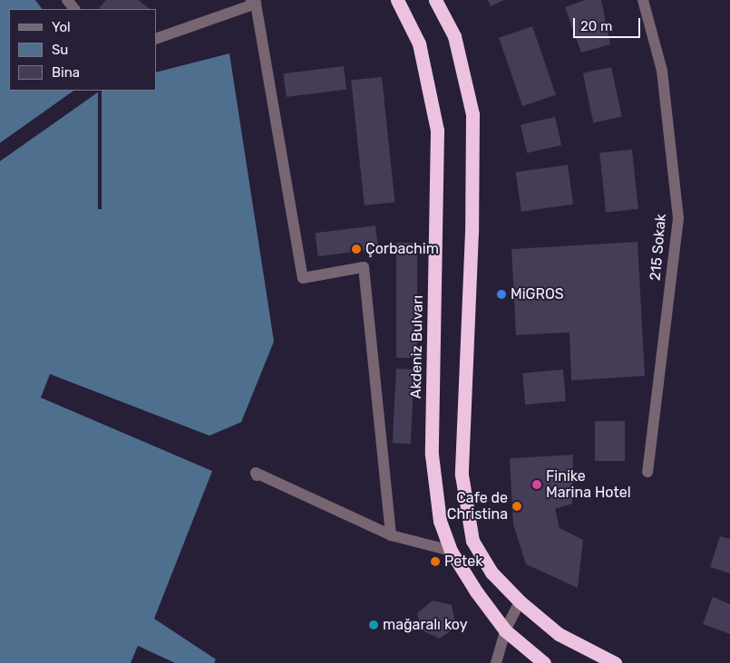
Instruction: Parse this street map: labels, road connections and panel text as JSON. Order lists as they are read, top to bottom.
{
  "streets": {
    "highway": ["Akdeniz Bulvarı"],
    "street": ["215 Sokak"]
  },
  "places": [
    "Çorbachim",
    "MiGROS",
    "Finike Marina Hotel",
    "Cafe de Christina",
    "Petek",
    "mağaralı koy"
  ],
  "legend": ["Yol", "Su", "Bina"],
  "scale_bar": "20 m"
}
